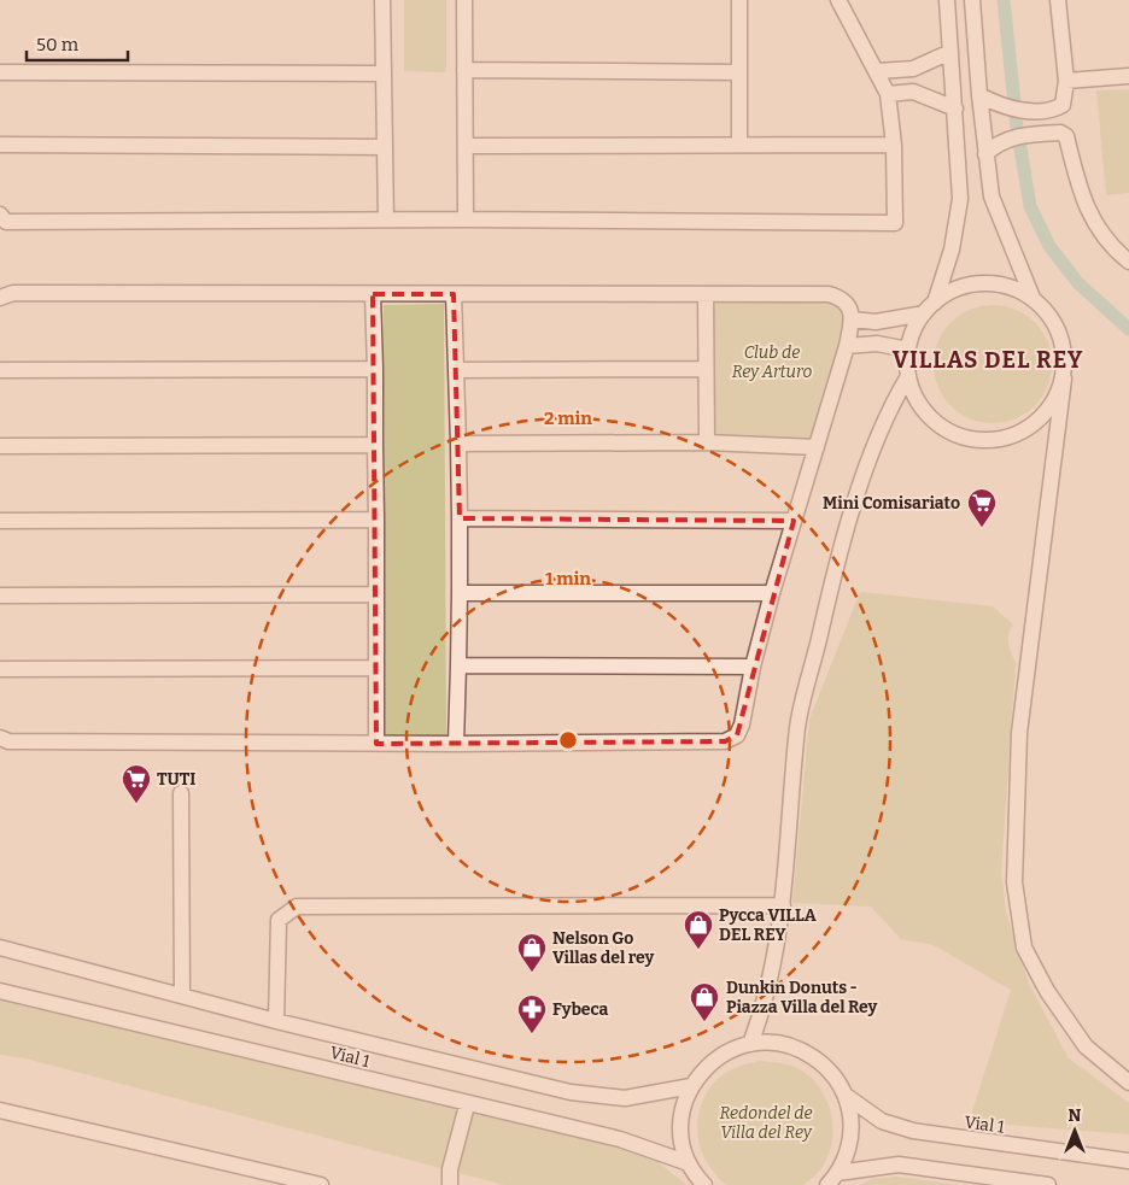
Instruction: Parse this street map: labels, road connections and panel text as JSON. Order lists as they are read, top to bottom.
{
  "streets": {
    "street": ["Vial 1"]
  },
  "districts": ["VILLAS DEL REY"],
  "parks": ["Club de Rey Arturo", "Redondel de Villa del Rey"],
  "places": {
    "supermarket": ["Mini Comisariato", "TUTI"],
    "shop": ["Pycca VILLA DEL REY", "Nelson Go Villas del rey", "Dunkin Donuts - Piazza Villa del Rey"],
    "pharmacy": ["Fybeca"]
  },
  "scale_bar": "50 m",
  "north": "top",
  "rings": ["2 min", "1 min"]
}
